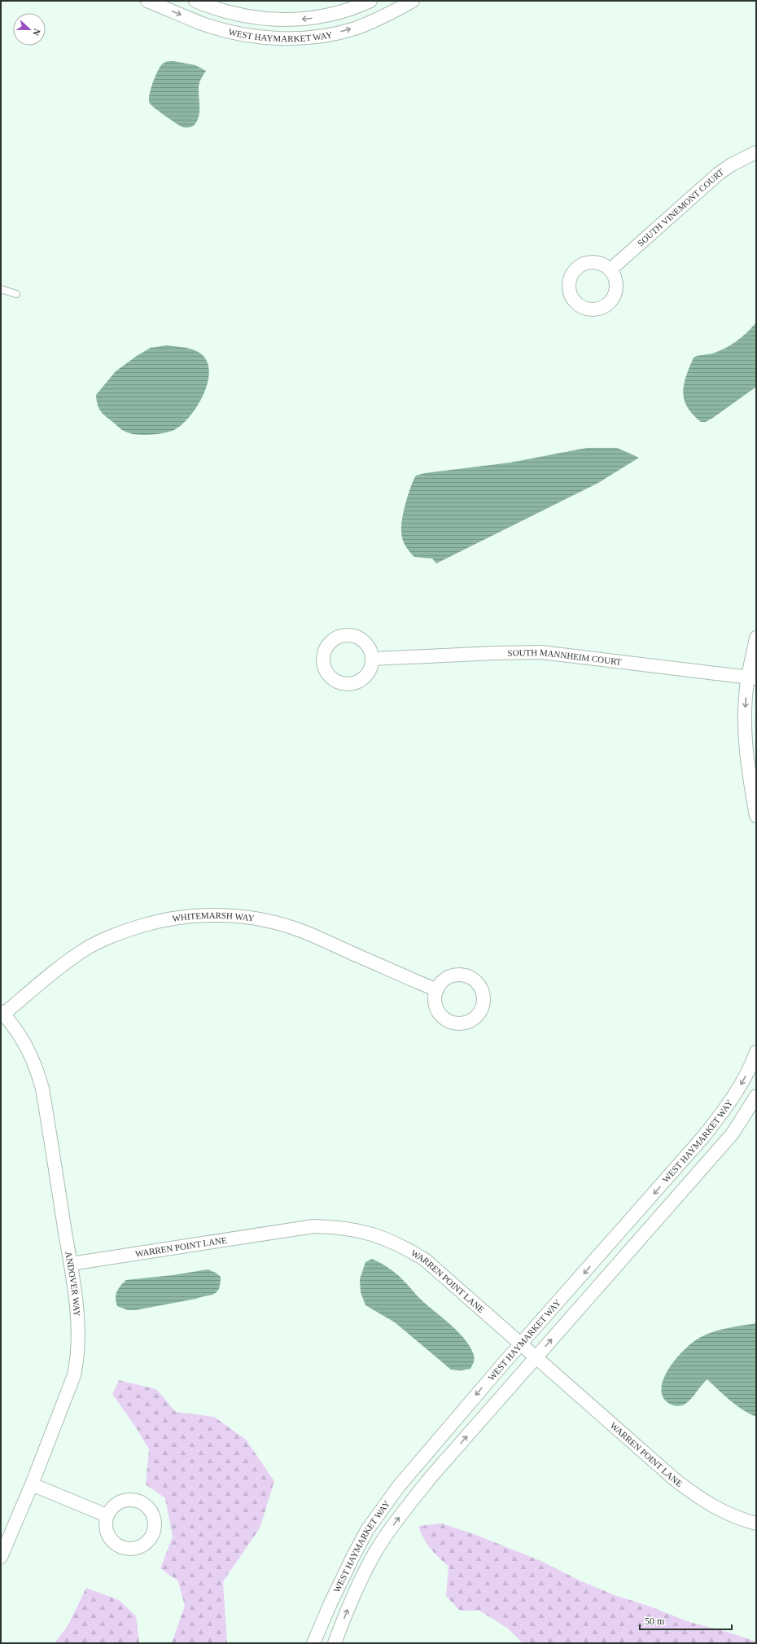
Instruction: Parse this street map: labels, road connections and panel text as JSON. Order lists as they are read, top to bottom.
{
  "streets": {
    "street": [
      "WEST HAYMARKET WAY",
      "SOUTH VINEMONT COURT",
      "SOUTH MANNHEIM COURT",
      "WHITEMARSH WAY",
      "WARREN POINT LANE",
      "ANDOVER WAY"
    ]
  },
  "crossings": [
    ["WEST HAYMARKET WAY", "WARREN POINT LANE"],
    ["WHITEMARSH WAY", "ANDOVER WAY"],
    ["WARREN POINT LANE", "ANDOVER WAY"]
  ],
  "scale_bar": "50 m",
  "north": "right"
}
